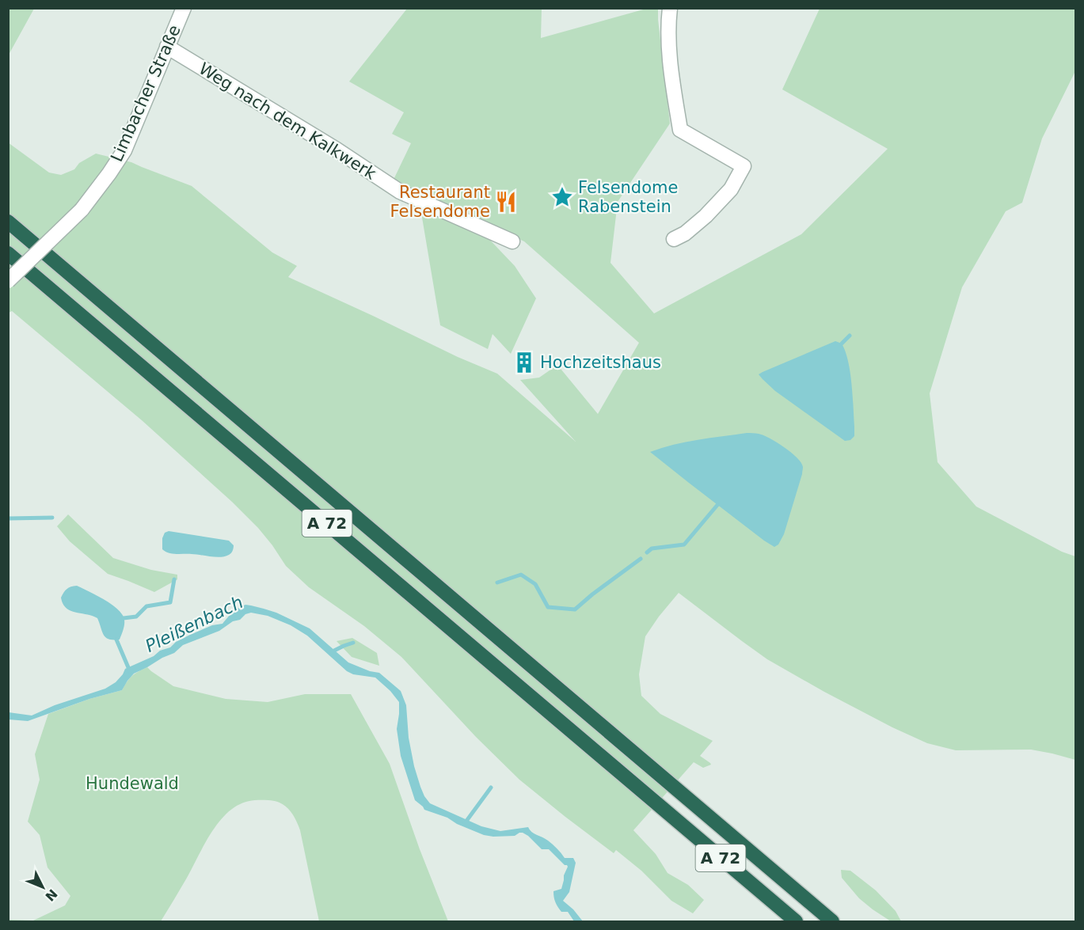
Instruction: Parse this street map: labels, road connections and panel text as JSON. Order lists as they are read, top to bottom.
{
  "streets": {
    "highway": ["A 72"],
    "street": ["Limbacher Straße", "Weg nach dem Kalkwerk"]
  },
  "crossings": [
    ["Limbacher Straße", "Weg nach dem Kalkwerk"]
  ],
  "water": ["Pleißenbach"],
  "parks": ["Hundewald"],
  "places": {
    "place": ["Felsendome Rabenstein"],
    "restaurant": ["Restaurant Felsendome"],
    "building": ["Hochzeitshaus"]
  },
  "north": "bottom right"
}
